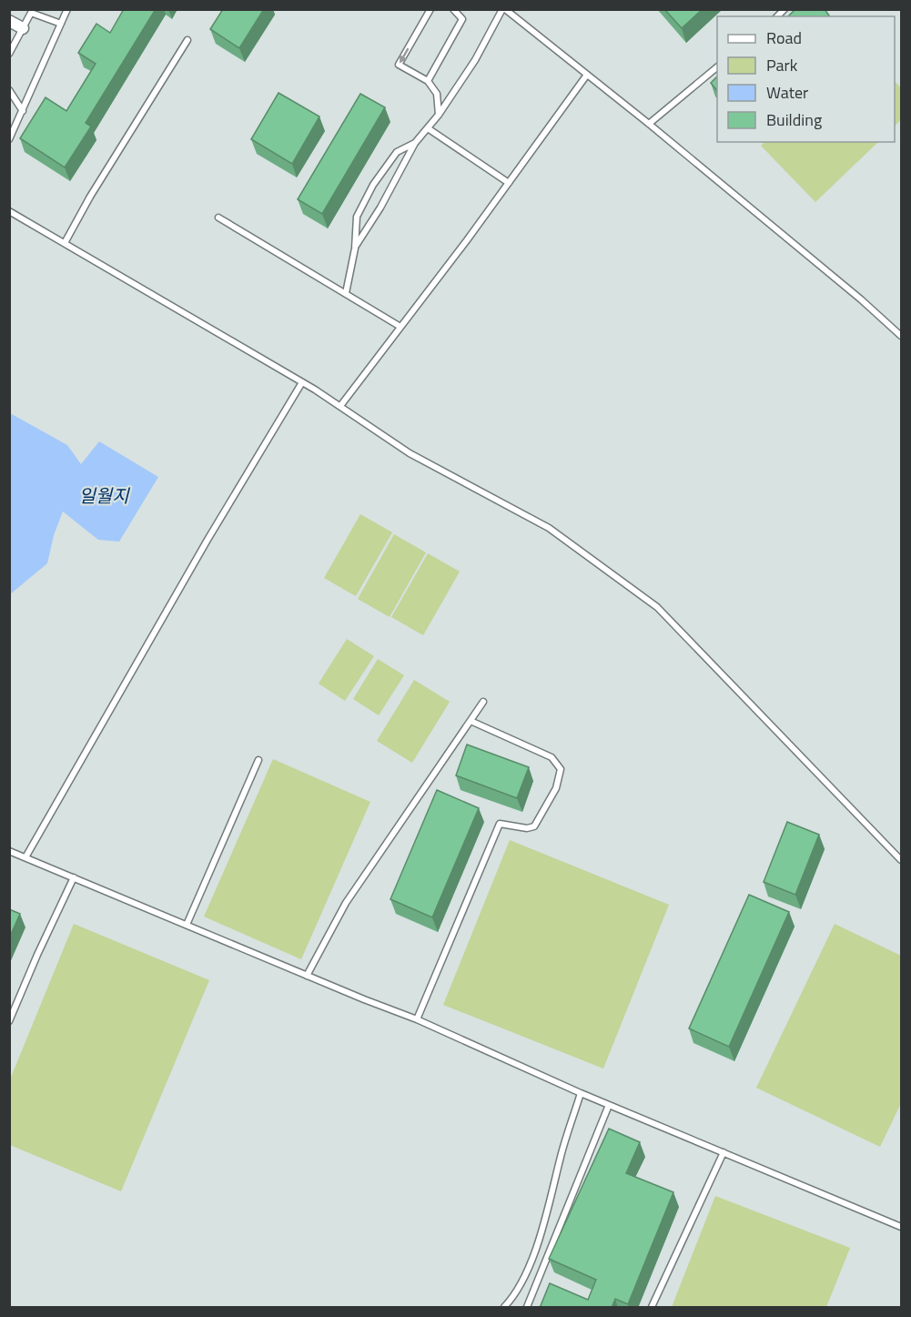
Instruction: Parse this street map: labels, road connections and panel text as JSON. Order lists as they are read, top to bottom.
{
  "water": ["일월지"],
  "legend": [
    "Road",
    "Park",
    "Water",
    "Building"
  ]
}
